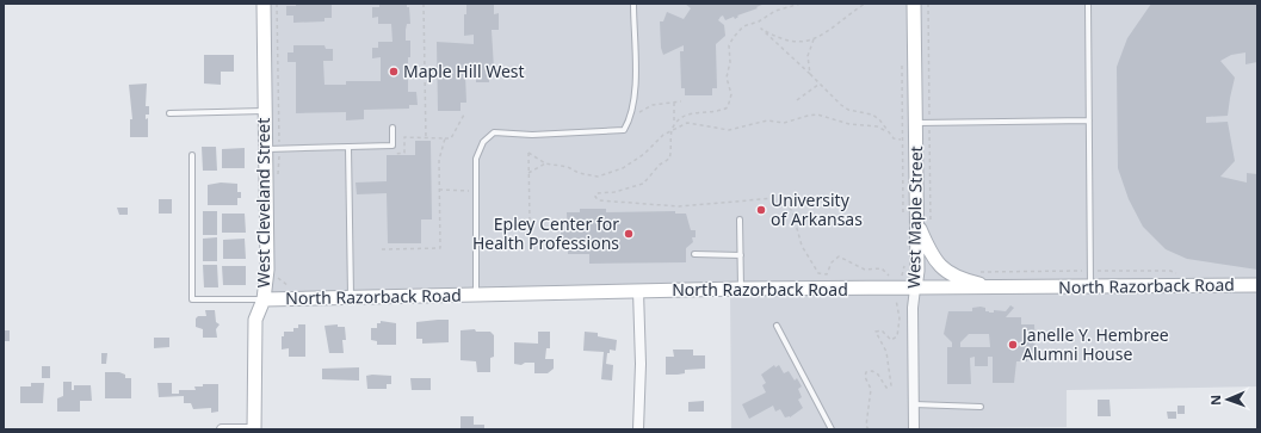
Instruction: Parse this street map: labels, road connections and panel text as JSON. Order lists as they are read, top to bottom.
{
  "streets": {
    "street": ["West Cleveland Street", "West Maple Street", "North Razorback Road"]
  },
  "crossings": [
    ["West Cleveland Street", "North Razorback Road"],
    ["West Maple Street", "North Razorback Road"]
  ],
  "places": [
    "Maple Hill West",
    "University of Arkansas",
    "Epley Center for Health Professions",
    "Janelle Y. Hembree Alumni House"
  ],
  "north": "left"
}
